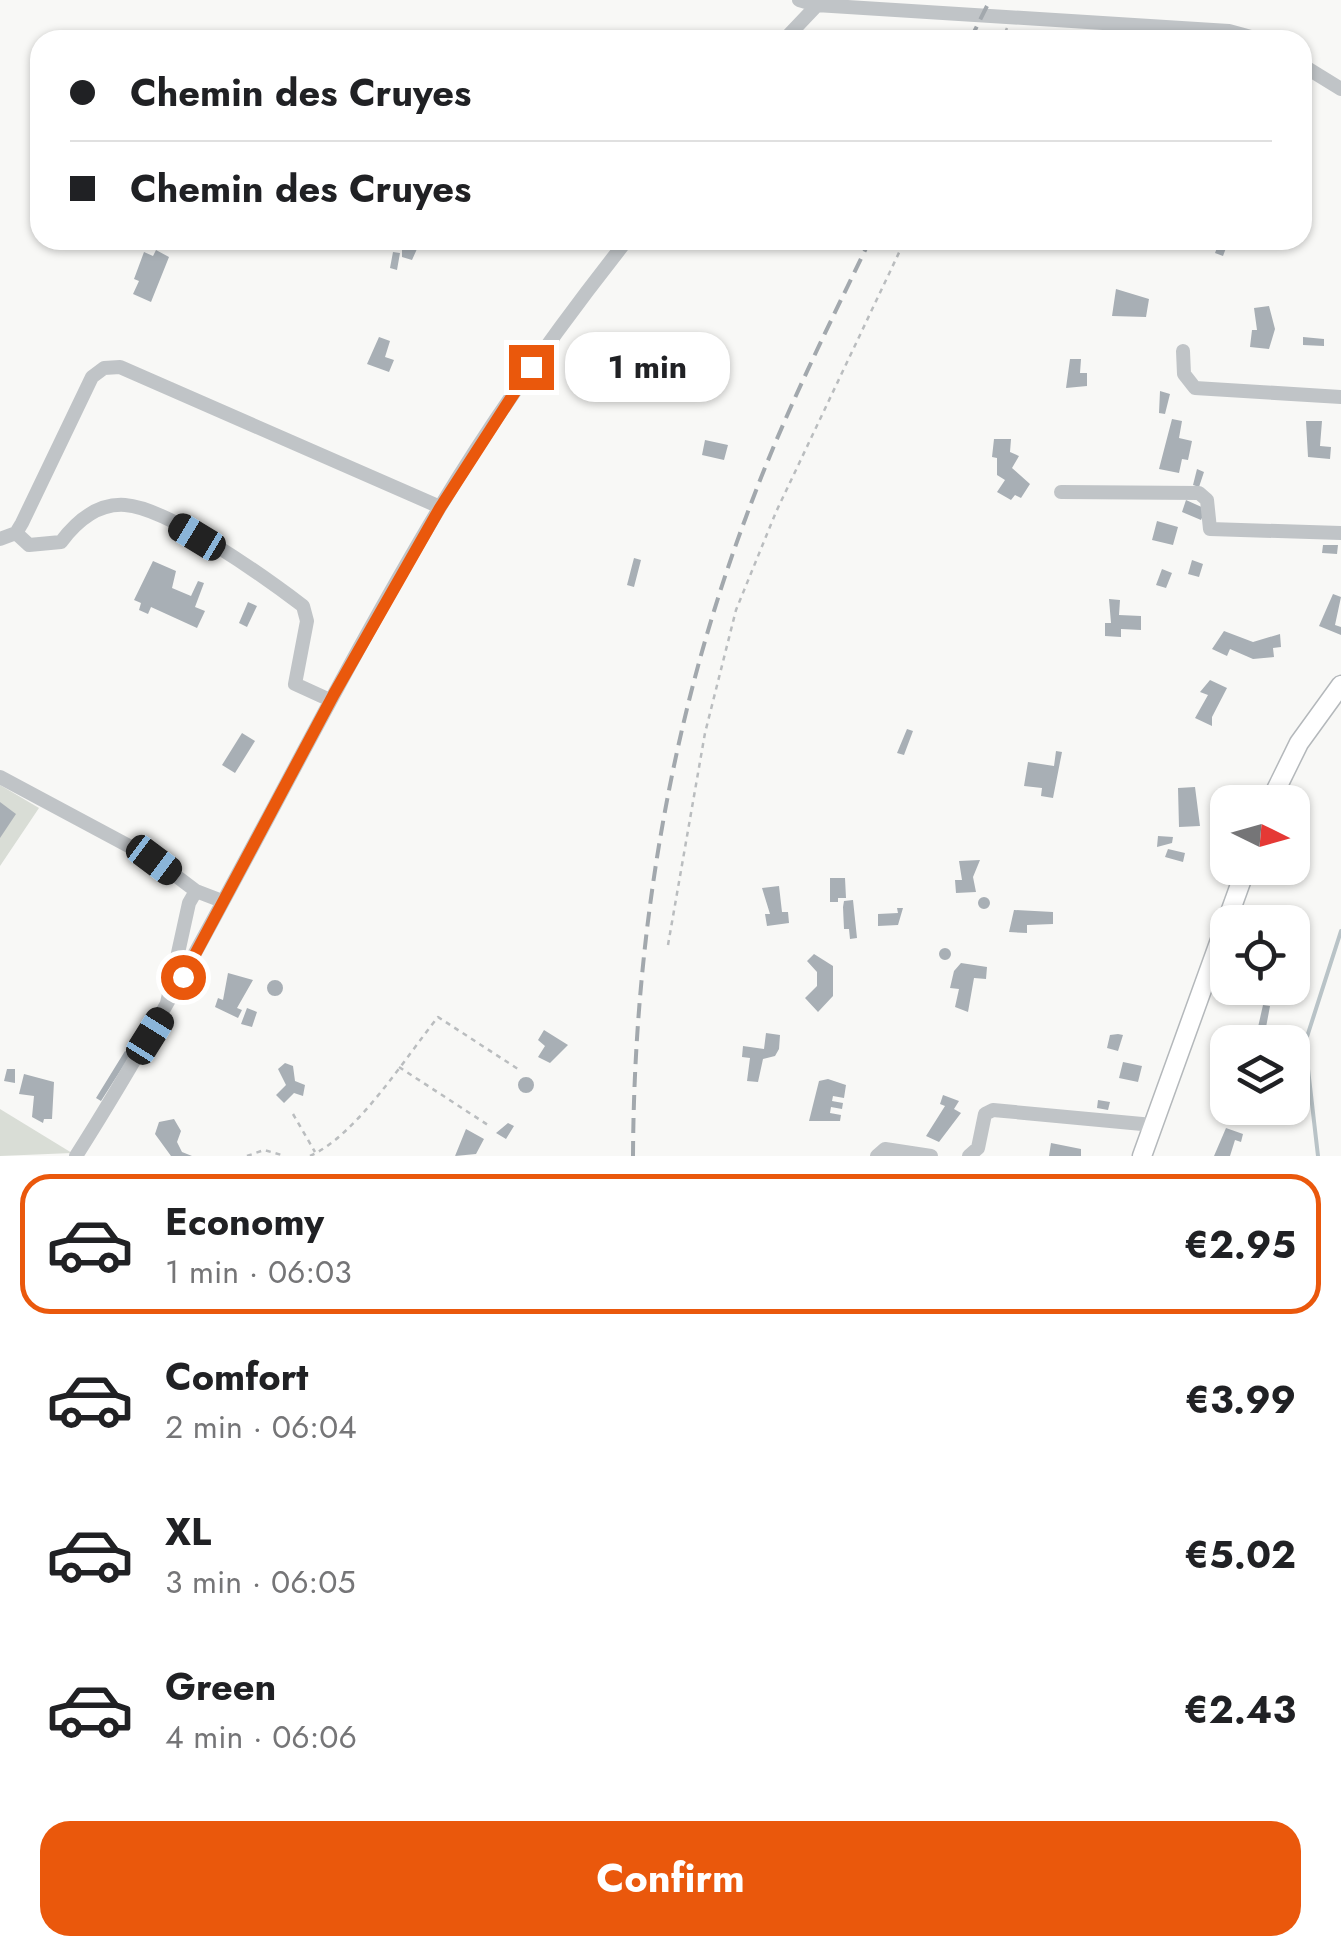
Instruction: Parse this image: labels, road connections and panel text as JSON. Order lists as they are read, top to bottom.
{
  "north": "right",
  "page": {
    "banner": ["Chemin des Cruyes", "Chemin des Cruyes"],
    "bubble": "1 min",
    "list": [
      {
        "name": "Economy",
        "note": "1 min · 06:03",
        "value": "€2.95"
      },
      {
        "name": "Comfort",
        "note": "2 min · 06:04",
        "value": "€3.99"
      },
      {
        "name": "XL",
        "note": "3 min · 06:05",
        "value": "€5.02"
      },
      {
        "name": "Green",
        "note": "4 min · 06:06",
        "value": "€2.43"
      }
    ],
    "buttons": "Confirm"
  }
}
